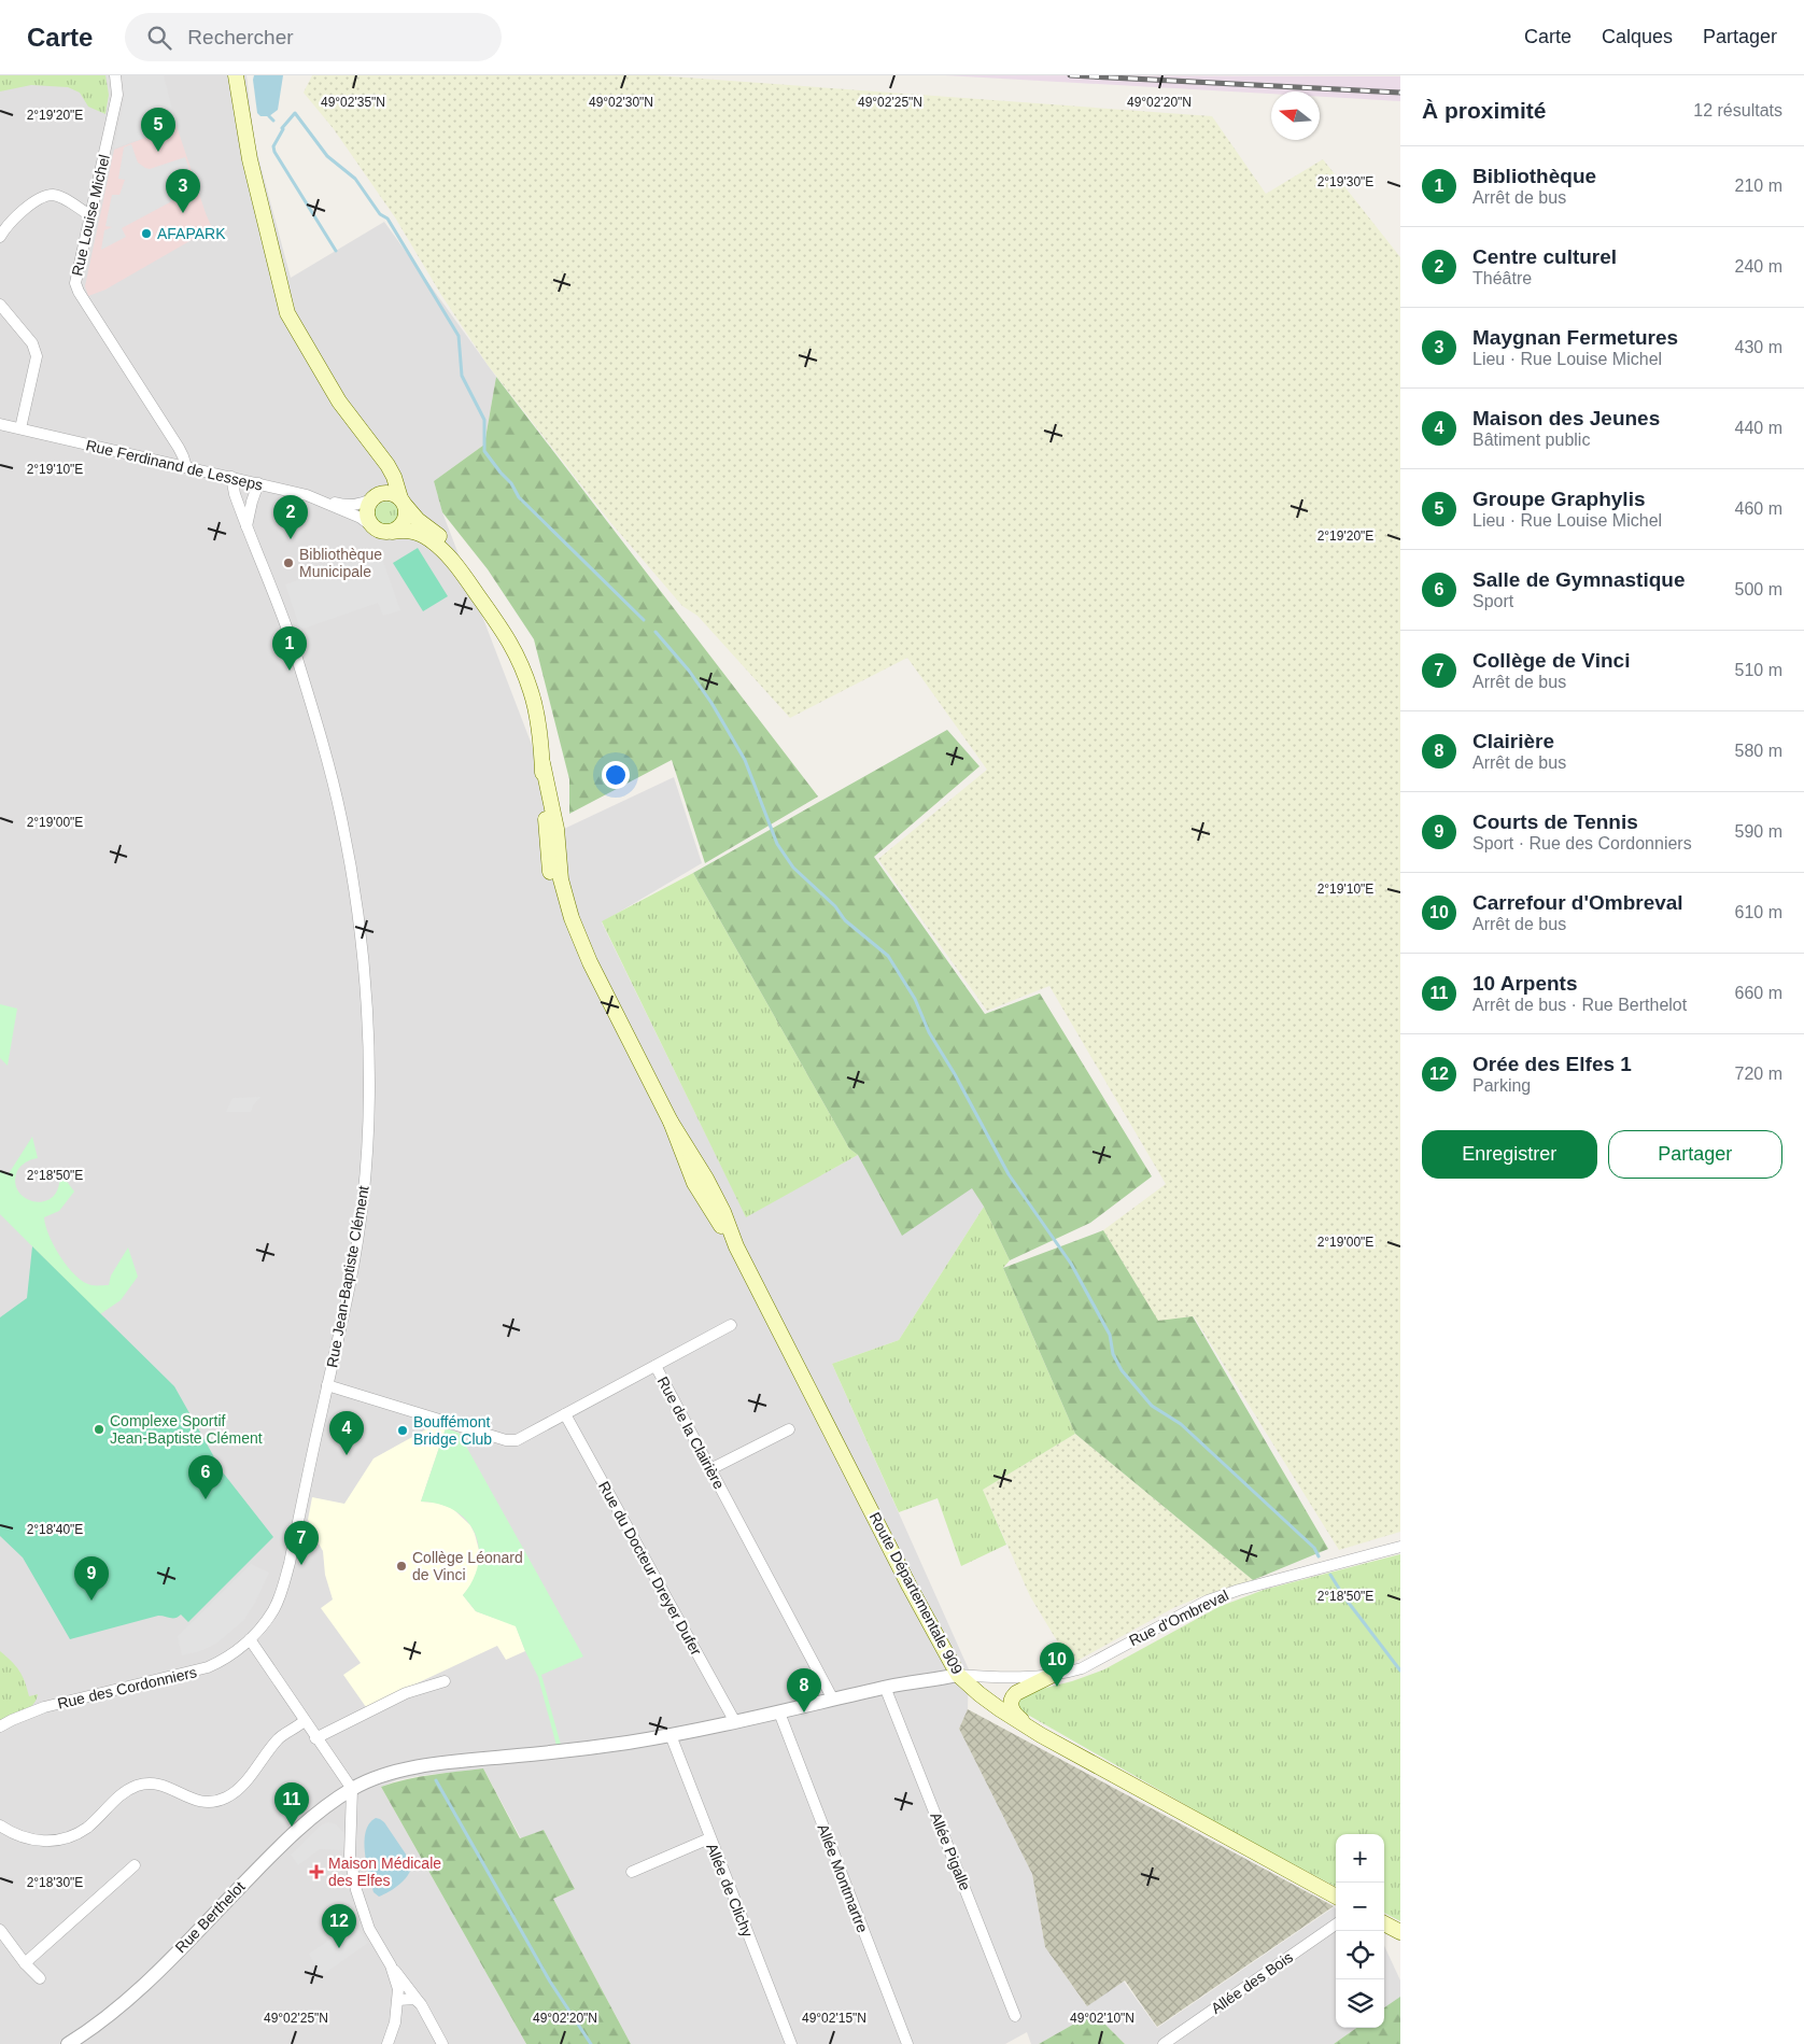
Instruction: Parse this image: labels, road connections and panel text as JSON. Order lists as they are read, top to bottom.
{
  "streets": {
    "main road": ["Route Départementale 909"],
    "street": [
      "Rue Louise Michel",
      "Rue Ferdinand de Lesseps",
      "Rue Jean-Baptiste Clément",
      "Rue de la Clairière",
      "Rue du Docteur Dreyer Dufer",
      "Rue d'Ombreval",
      "Rue des Cordonniers",
      "Allée Pigalle",
      "Allée Montmartre",
      "Allée de Clichy",
      "Rue Berthelot",
      "Allée des Bois"
    ]
  },
  "crossings": [
    ["Rue Louise Michel", "Rue Ferdinand de Lesseps"],
    ["Rue Ferdinand de Lesseps", "Rue Jean-Baptiste Clément"],
    ["Rue Jean-Baptiste Clément", "Rue de la Clairière"],
    ["Rue Jean-Baptiste Clément", "Rue des Cordonniers"],
    ["Rue de la Clairière", "Rue du Docteur Dreyer Dufer"],
    ["Rue de la Clairière", "Rue Berthelot"],
    ["Rue du Docteur Dreyer Dufer", "Rue Berthelot"],
    ["Route Départementale 909", "Rue d'Ombreval"],
    ["Route Départementale 909", "Rue Berthelot"],
    ["Rue d'Ombreval", "Rue Berthelot"],
    ["Allée Pigalle", "Rue Berthelot"],
    ["Allée Montmartre", "Rue Berthelot"],
    ["Allée de Clichy", "Rue Berthelot"]
  ],
  "places": {
    "other": [
      "AFAPARK",
      "Bibliothèque Municipale",
      "Complexe Sportif Jean-Baptiste Clément",
      "Bouffémont Bridge Club",
      "Collège Léonard de Vinci"
    ],
    "health": ["Maison Médicale des Elfes"]
  },
  "north": "left",
  "page": {
    "header": "Carte",
    "search": "Rechercher",
    "nav": ["Carte", "Calques", "Partager"],
    "heading": ["À proximité", "12 résultats"],
    "pins": [
      "5",
      "3",
      "2",
      "1",
      "4",
      "6",
      "7",
      "9",
      "10",
      "8",
      "11",
      "12"
    ],
    "list": [
      {
        "mark": "1",
        "name": "Bibliothèque",
        "note": "Arrêt de bus",
        "value": "210 m"
      },
      {
        "mark": "2",
        "name": "Centre culturel",
        "note": "Théâtre",
        "value": "240 m"
      },
      {
        "mark": "3",
        "name": "Maygnan Fermetures",
        "note": "Lieu · Rue Louise Michel",
        "value": "430 m"
      },
      {
        "mark": "4",
        "name": "Maison des Jeunes",
        "note": "Bâtiment public",
        "value": "440 m"
      },
      {
        "mark": "5",
        "name": "Groupe Graphylis",
        "note": "Lieu · Rue Louise Michel",
        "value": "460 m"
      },
      {
        "mark": "6",
        "name": "Salle de Gymnastique",
        "note": "Sport",
        "value": "500 m"
      },
      {
        "mark": "7",
        "name": "Collège de Vinci",
        "note": "Arrêt de bus",
        "value": "510 m"
      },
      {
        "mark": "8",
        "name": "Clairière",
        "note": "Arrêt de bus",
        "value": "580 m"
      },
      {
        "mark": "9",
        "name": "Courts de Tennis",
        "note": "Sport · Rue des Cordonniers",
        "value": "590 m"
      },
      {
        "mark": "10",
        "name": "Carrefour d'Ombreval",
        "note": "Arrêt de bus",
        "value": "610 m"
      },
      {
        "mark": "11",
        "name": "10 Arpents",
        "note": "Arrêt de bus · Rue Berthelot",
        "value": "660 m"
      },
      {
        "mark": "12",
        "name": "Orée des Elfes 1",
        "note": "Parking",
        "value": "720 m"
      }
    ],
    "buttons": ["Enregistrer", "Partager"],
    "map_buttons": ["+", "−"]
  },
  "coordinates": [
    "49°02'35\"N",
    "49°02'30\"N",
    "49°02'25\"N",
    "49°02'20\"N",
    "2°19'20\"E",
    "2°19'30\"E",
    "2°19'10\"E",
    "2°19'00\"E",
    "2°18'50\"E",
    "2°18'40\"E",
    "2°18'30\"E",
    "49°02'15\"N",
    "49°02'10\"N"
  ]
}
